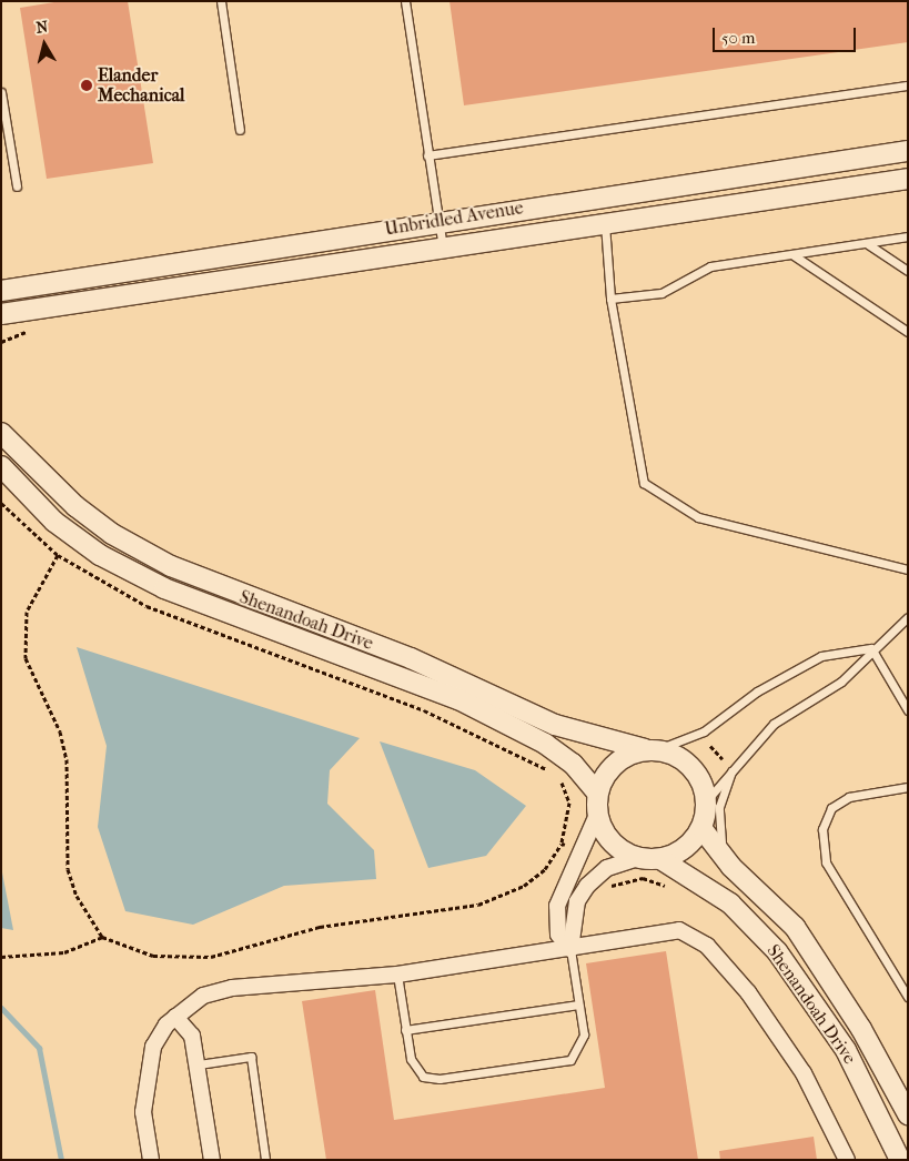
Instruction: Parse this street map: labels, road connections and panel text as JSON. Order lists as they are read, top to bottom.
{
  "streets": {
    "street": ["Unbridled Avenue", "Shenandoah Drive"]
  },
  "places": ["Elander Mechanical"],
  "scale_bar": "50 m",
  "north": "top"
}
